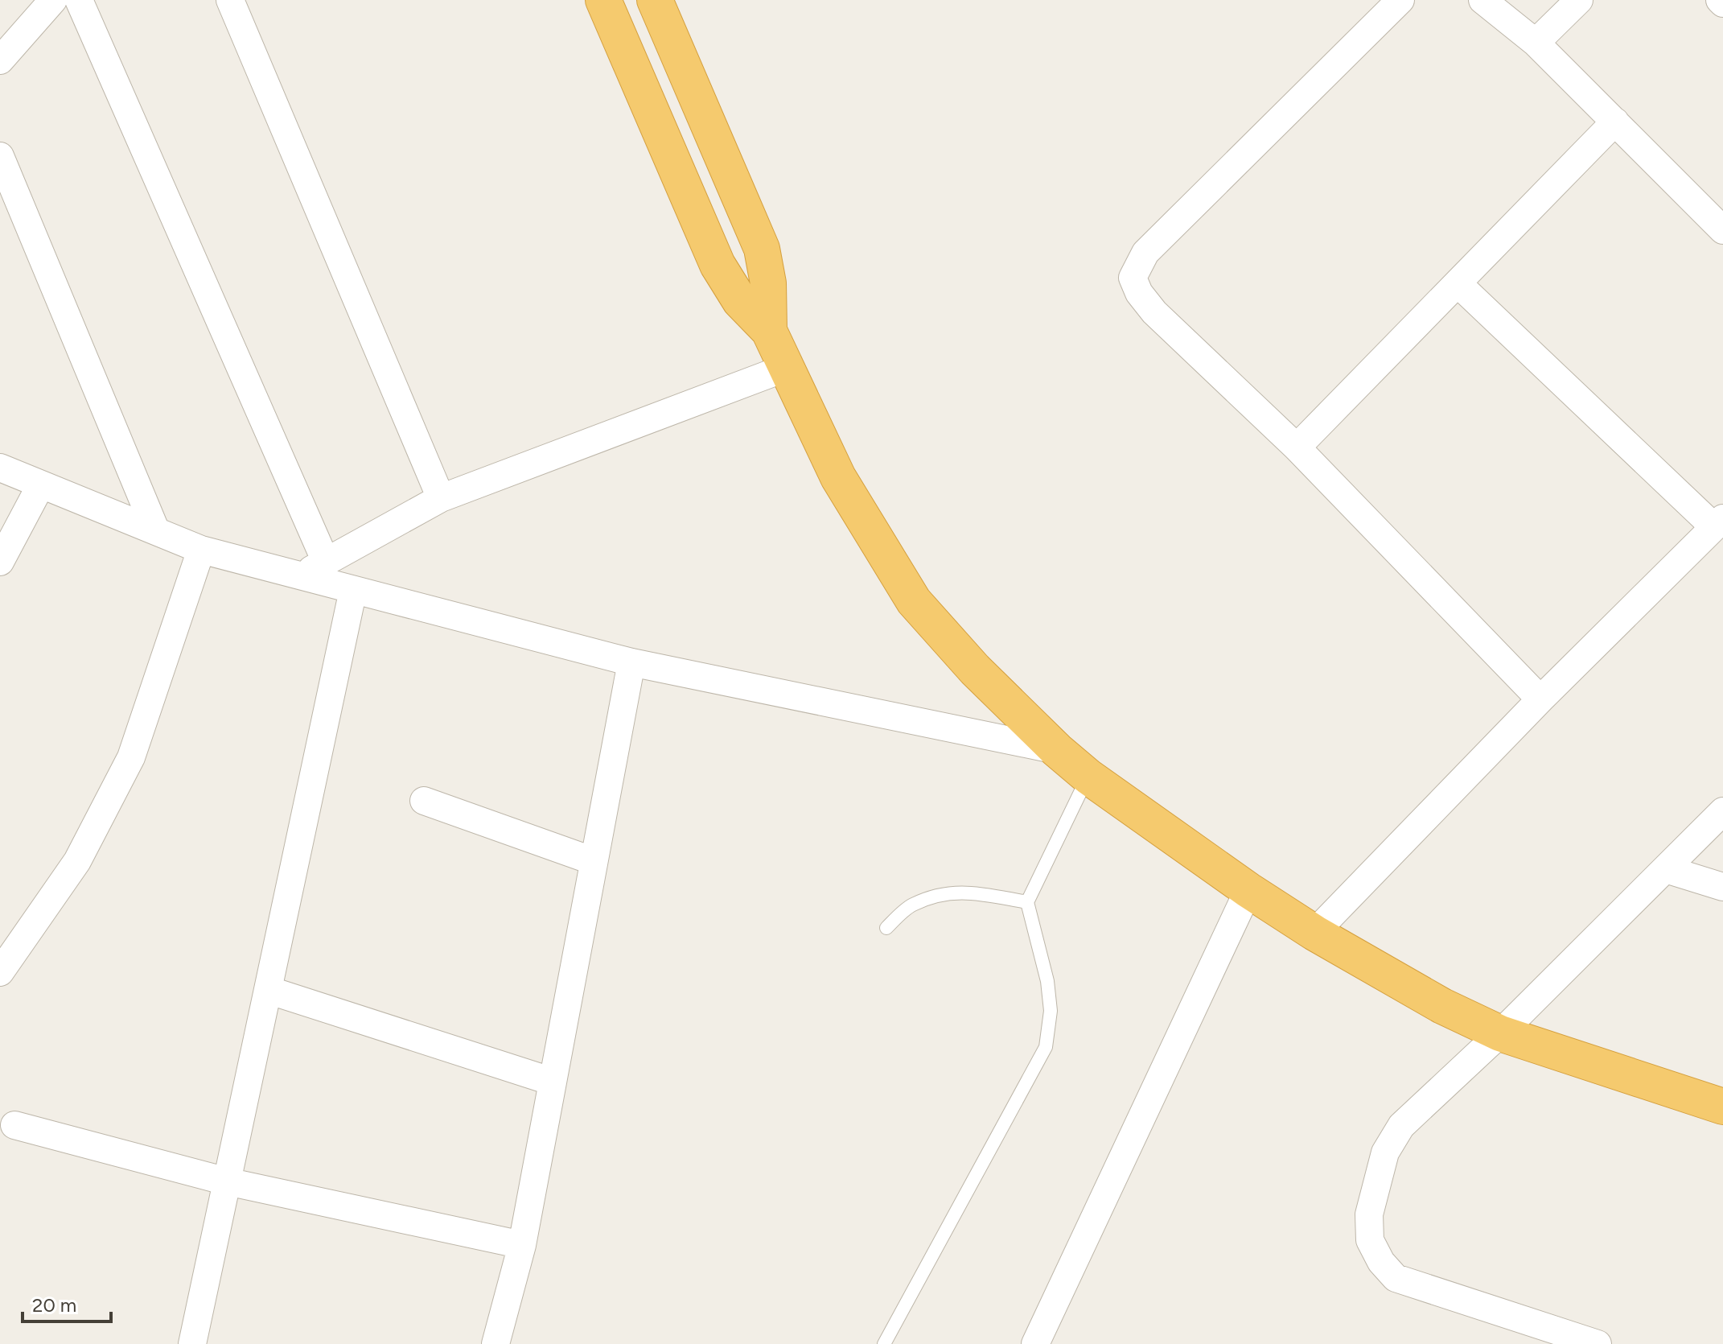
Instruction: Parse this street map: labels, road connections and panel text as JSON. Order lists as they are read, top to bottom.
{
  "scale_bar": "20 m"
}
